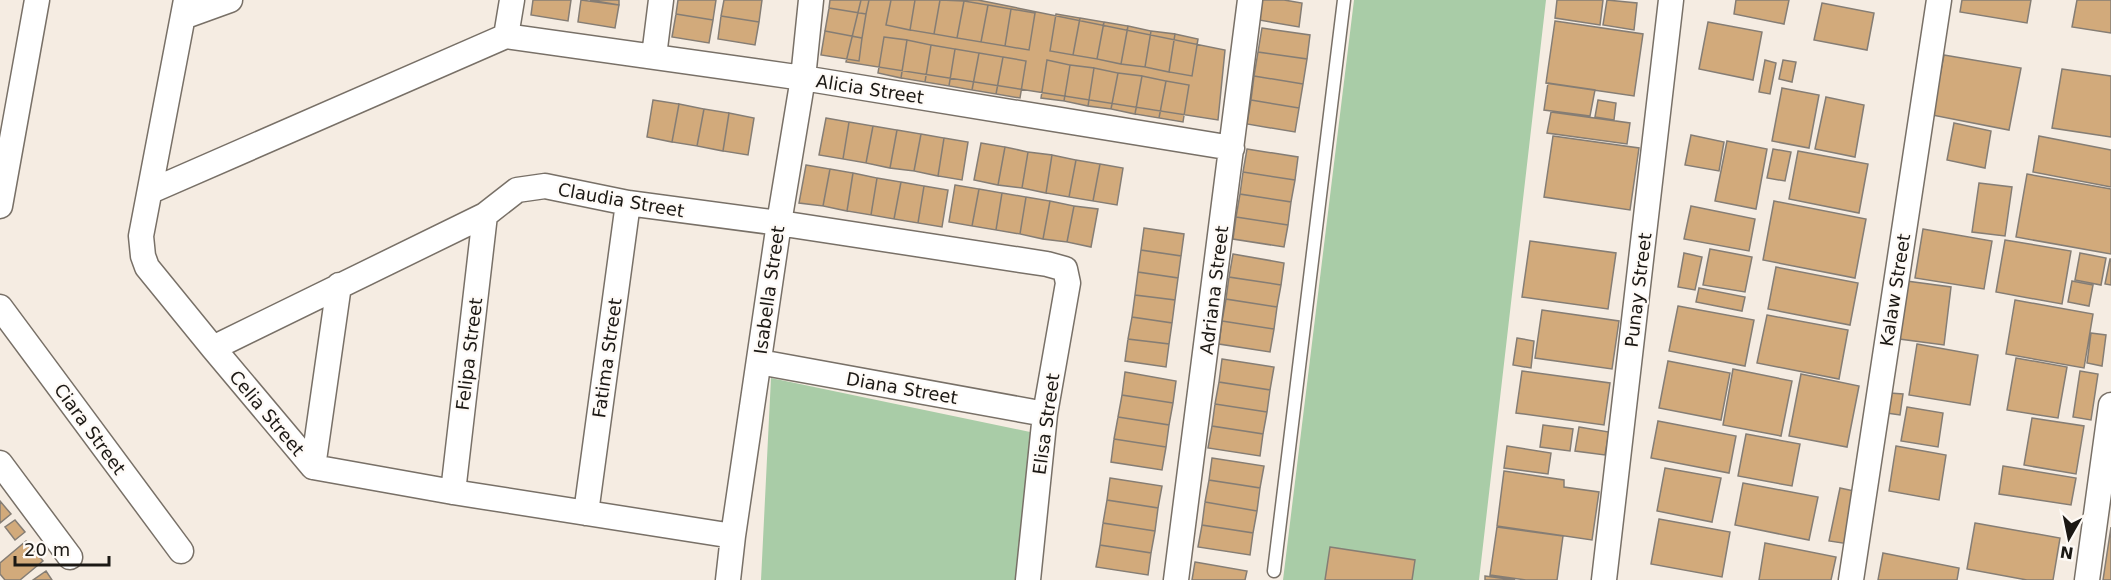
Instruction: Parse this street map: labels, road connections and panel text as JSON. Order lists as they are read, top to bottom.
{
  "streets": {
    "street": [
      "Alicia Street",
      "Claudia Street",
      "Isabella Street",
      "Adriana Street",
      "Punay Street",
      "Kalaw Street",
      "Felipa Street",
      "Fatima Street",
      "Diana Street",
      "Celia Street",
      "Elisa Street",
      "Ciara Street"
    ]
  },
  "crossings": [
    ["Alicia Street", "Isabella Street"],
    ["Alicia Street", "Adriana Street"],
    ["Claudia Street", "Isabella Street"],
    ["Claudia Street", "Felipa Street"],
    ["Claudia Street", "Fatima Street"],
    ["Claudia Street", "Celia Street"],
    ["Claudia Street", "Elisa Street"],
    ["Isabella Street", "Diana Street"],
    ["Isabella Street", "Celia Street"],
    ["Felipa Street", "Celia Street"],
    ["Fatima Street", "Celia Street"],
    ["Diana Street", "Elisa Street"]
  ],
  "scale_bar": "20 m",
  "north": "bottom"
}
